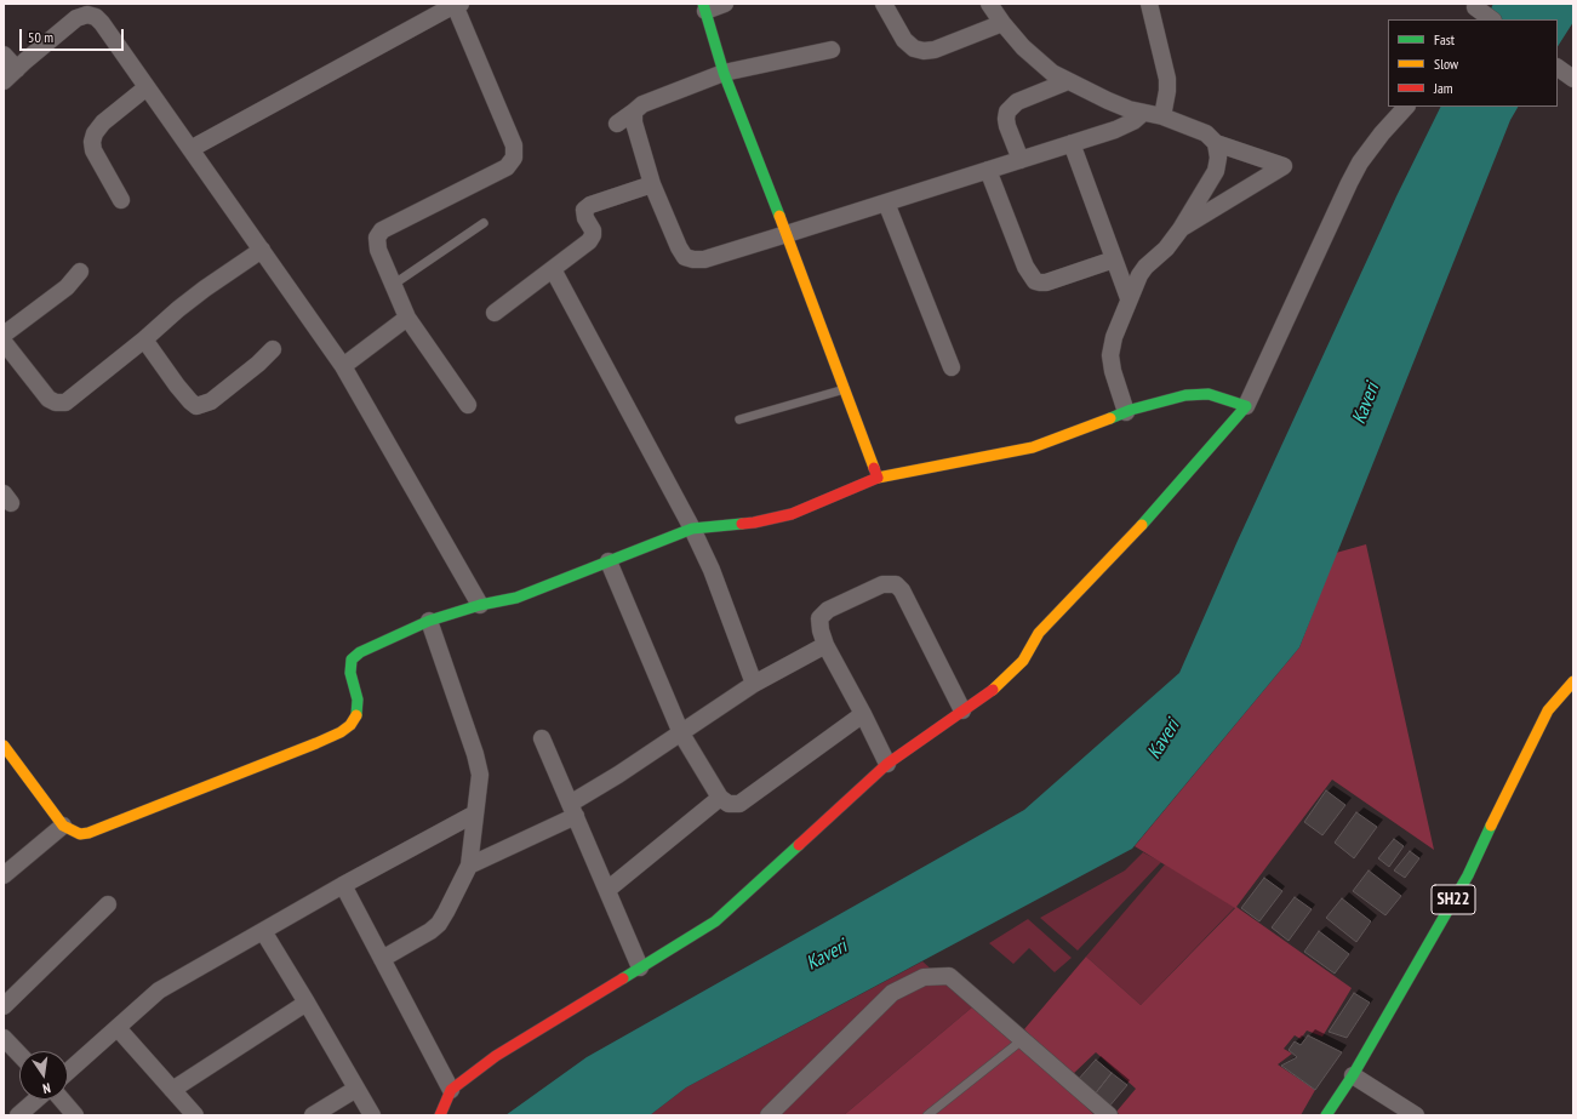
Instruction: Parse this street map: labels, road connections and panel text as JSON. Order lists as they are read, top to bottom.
{
  "streets": {
    "street": ["SH22"]
  },
  "water": ["Kaveri"],
  "legend": ["Fast", "Slow", "Jam"],
  "scale_bar": "50 m",
  "north": "bottom"
}
